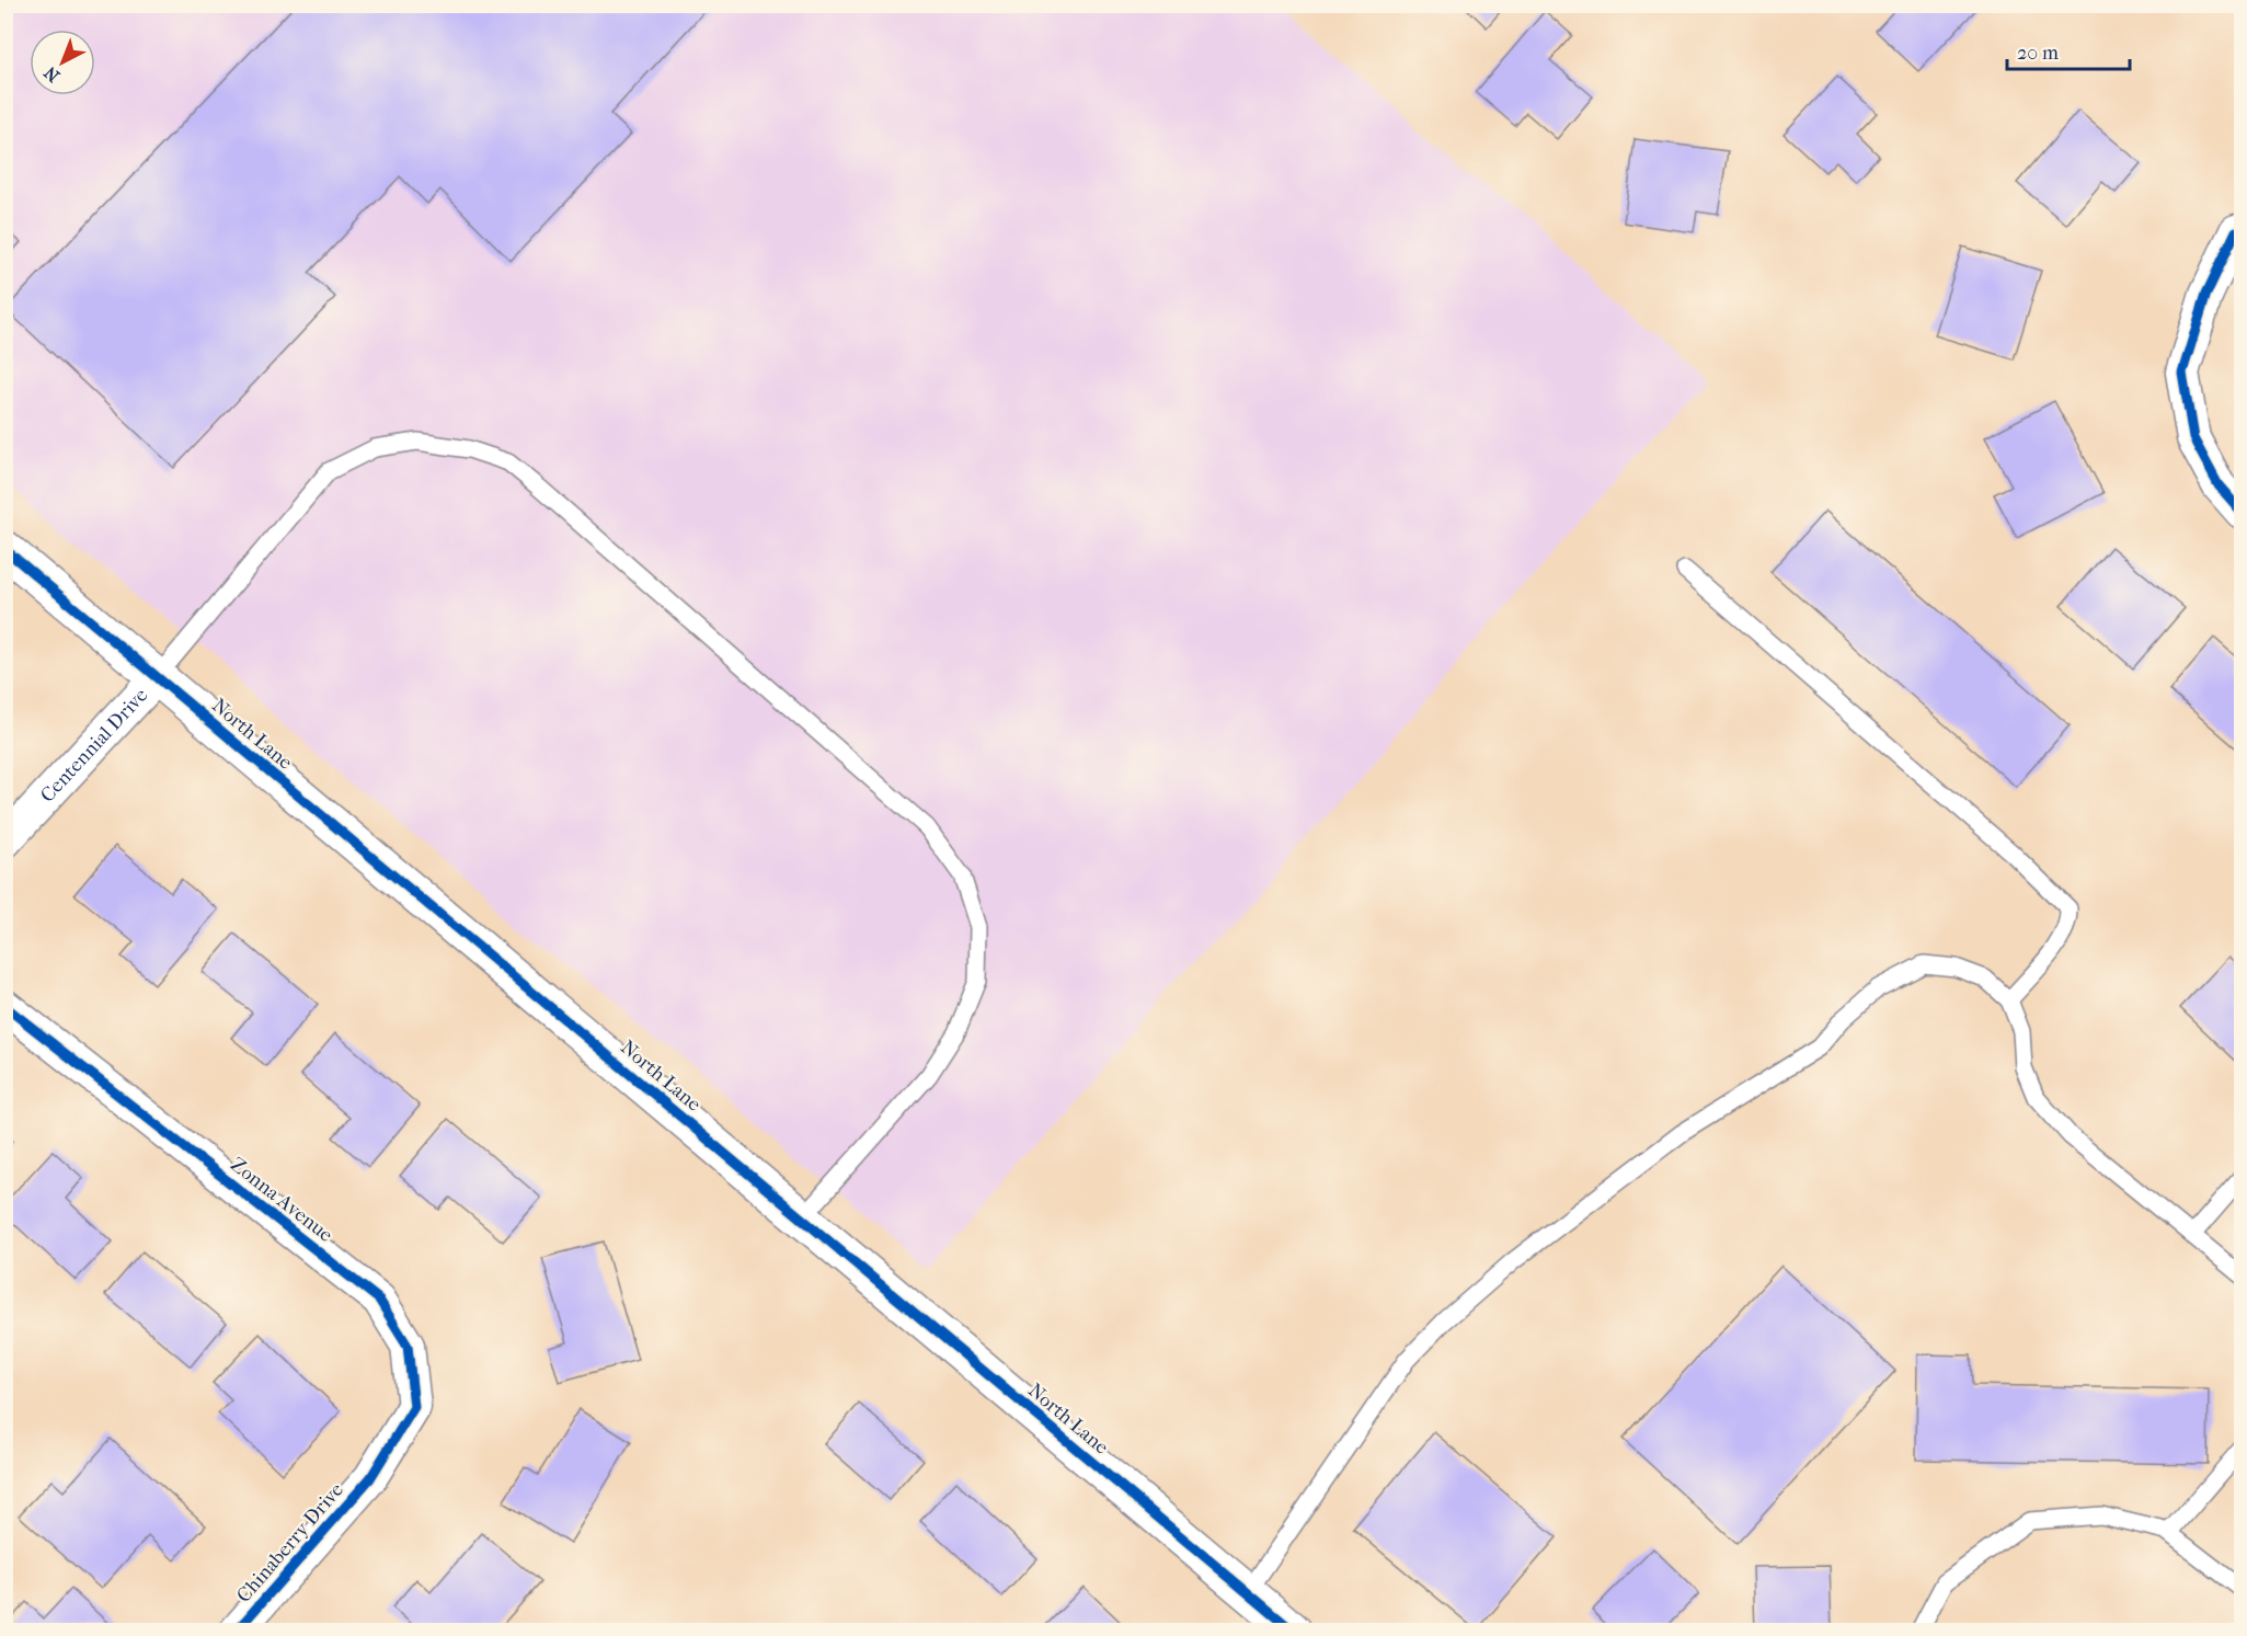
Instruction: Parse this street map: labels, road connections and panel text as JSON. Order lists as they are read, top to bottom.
{
  "streets": {
    "street": [
      "North Lane",
      "Centennial Drive",
      "Zonna Avenue",
      "Chinaberry Drive"
    ]
  },
  "crossings": [
    ["North Lane", "Centennial Drive"],
    ["Zonna Avenue", "Chinaberry Drive"]
  ],
  "scale_bar": "20 m",
  "north": "bottom left"
}
